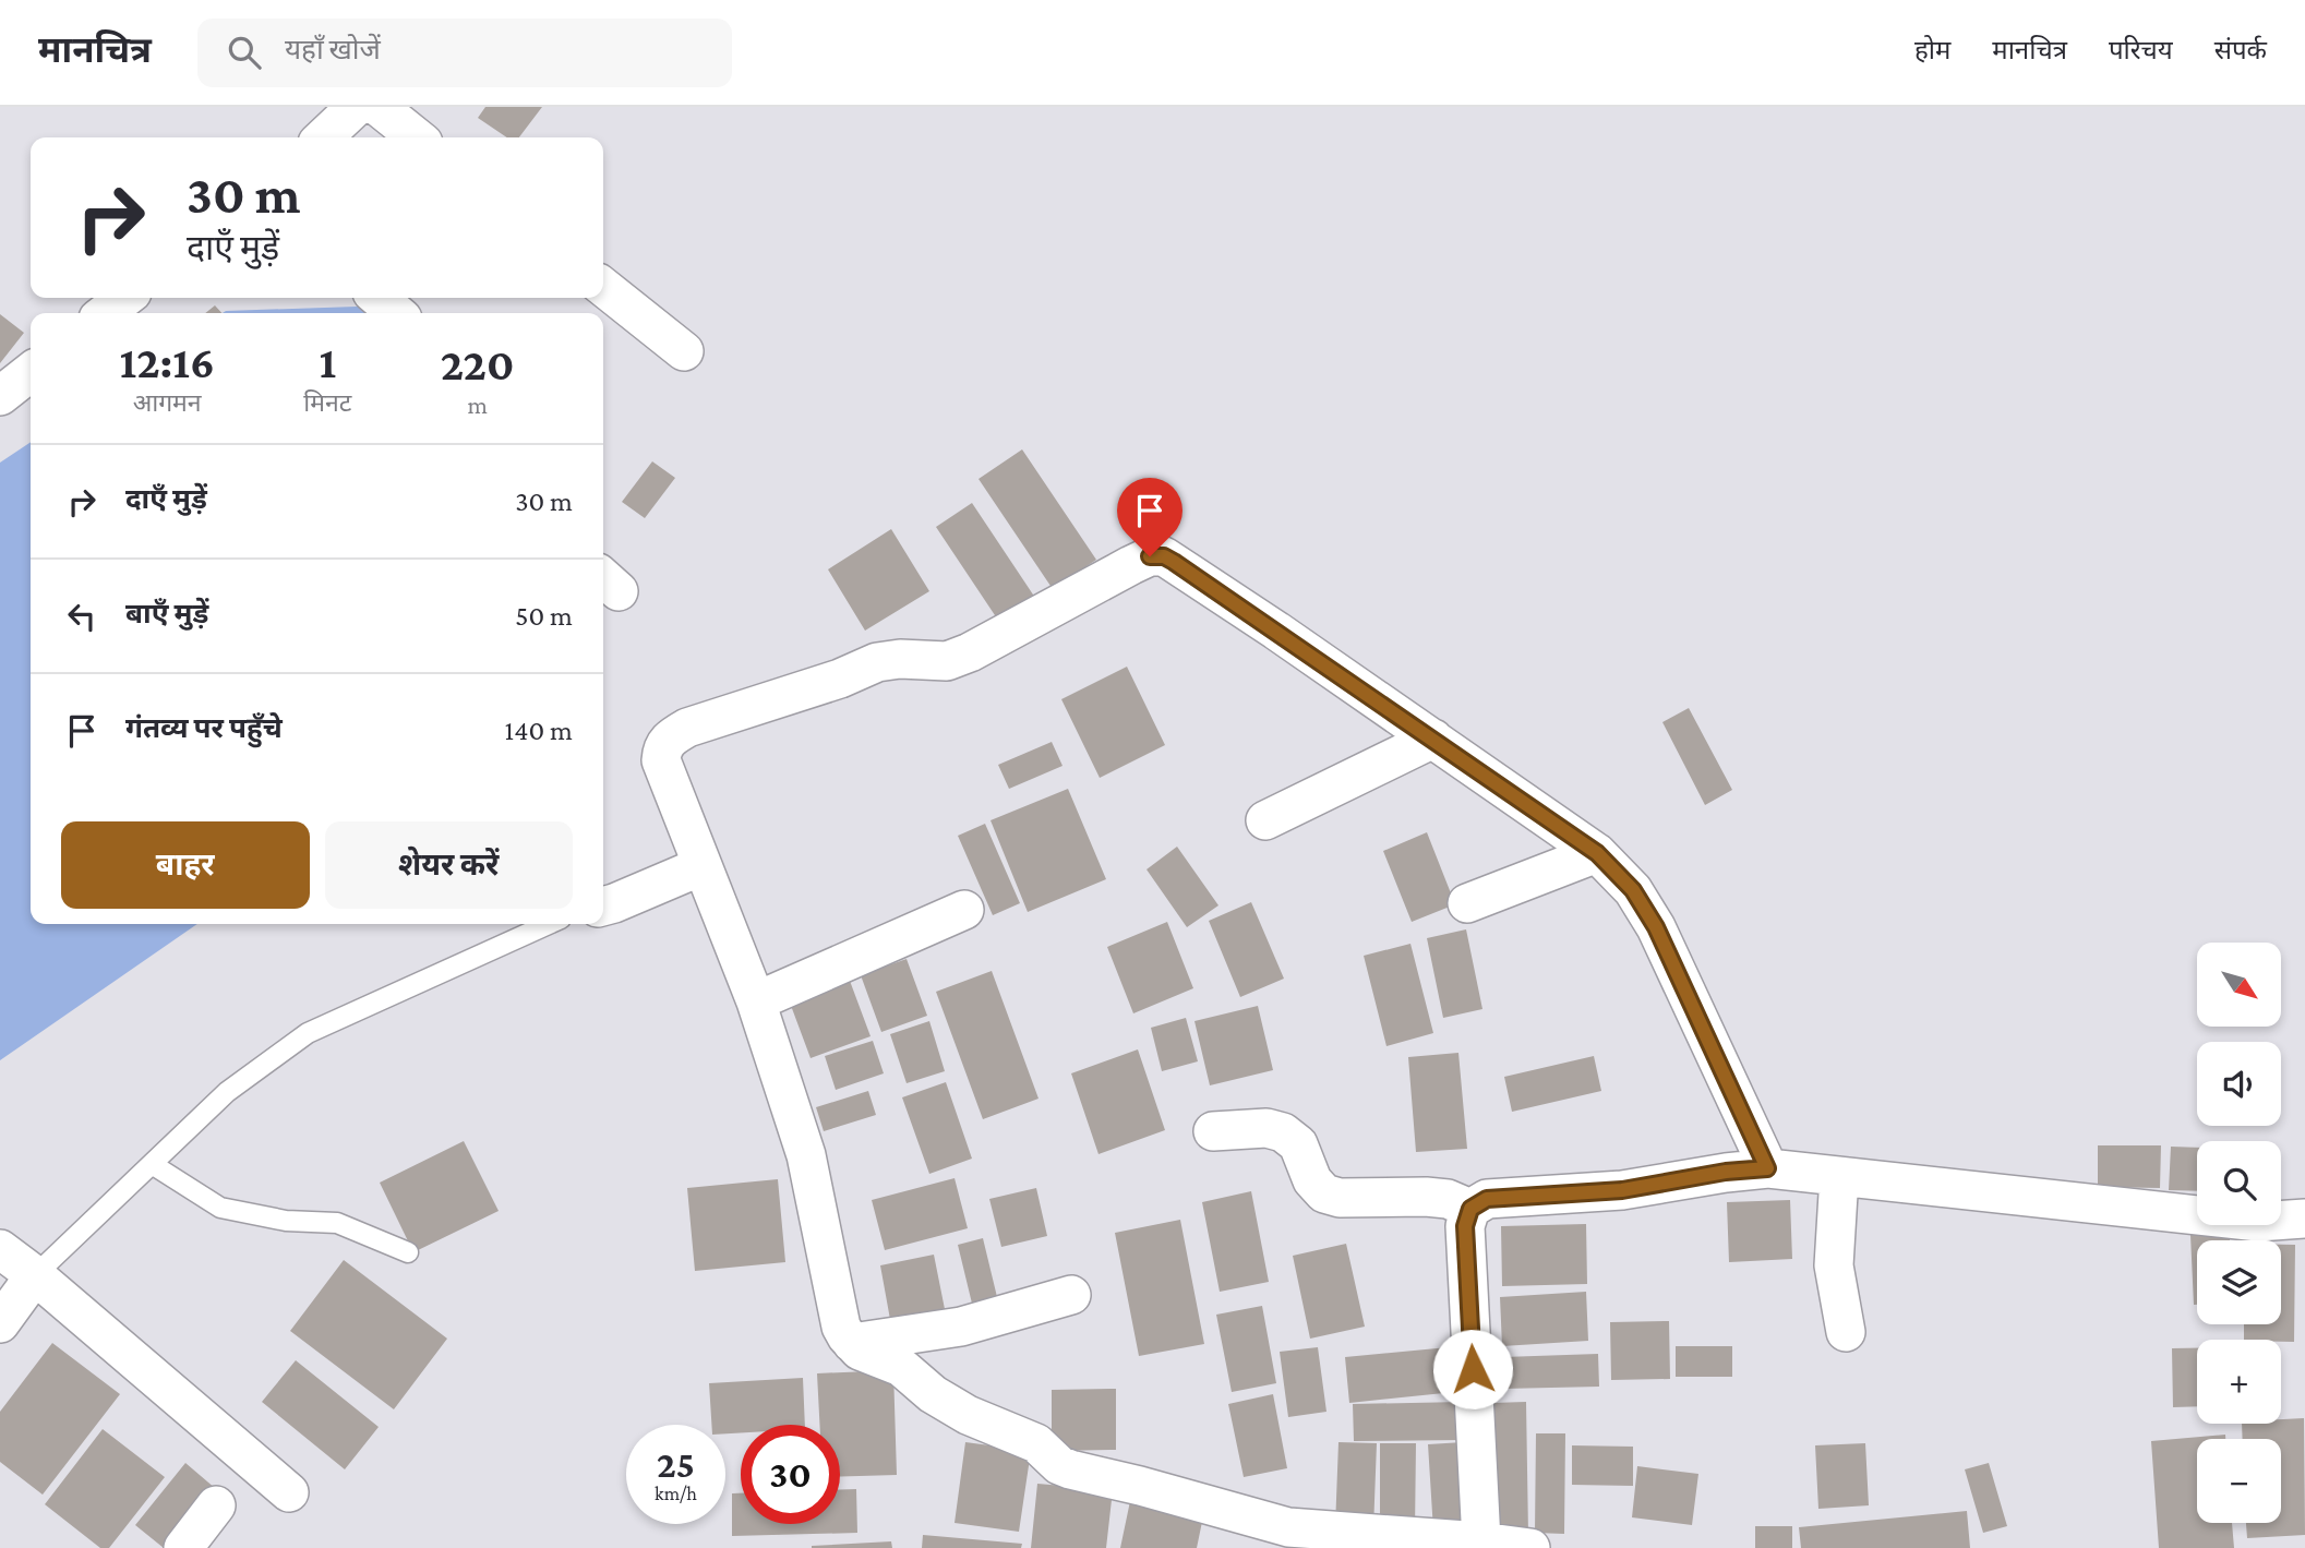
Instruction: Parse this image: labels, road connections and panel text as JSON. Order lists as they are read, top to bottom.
{
  "north": "bottom right",
  "page": {
    "header": "मानचित्र",
    "search": "यहाँ खोजें",
    "nav": [
      "होम",
      "मानचित्र",
      "परिचय",
      "संपर्क"
    ],
    "turn": ["30 m", "दाएँ मुड़ें"],
    "eta": [
      "12:16",
      "आगमन",
      "1",
      "मिनट",
      "220",
      "m"
    ],
    "list": [
      {
        "name": "दाएँ मुड़ें",
        "value": "30 m"
      },
      {
        "name": "बाएँ मुड़ें",
        "value": "50 m"
      },
      {
        "name": "गंतव्य पर पहुँचे",
        "value": "140 m"
      }
    ],
    "buttons": ["बाहर", "शेयर करें"],
    "map_buttons": ["+", "−"],
    "speed": "25 km/h",
    "limit": "30"
  }
}
